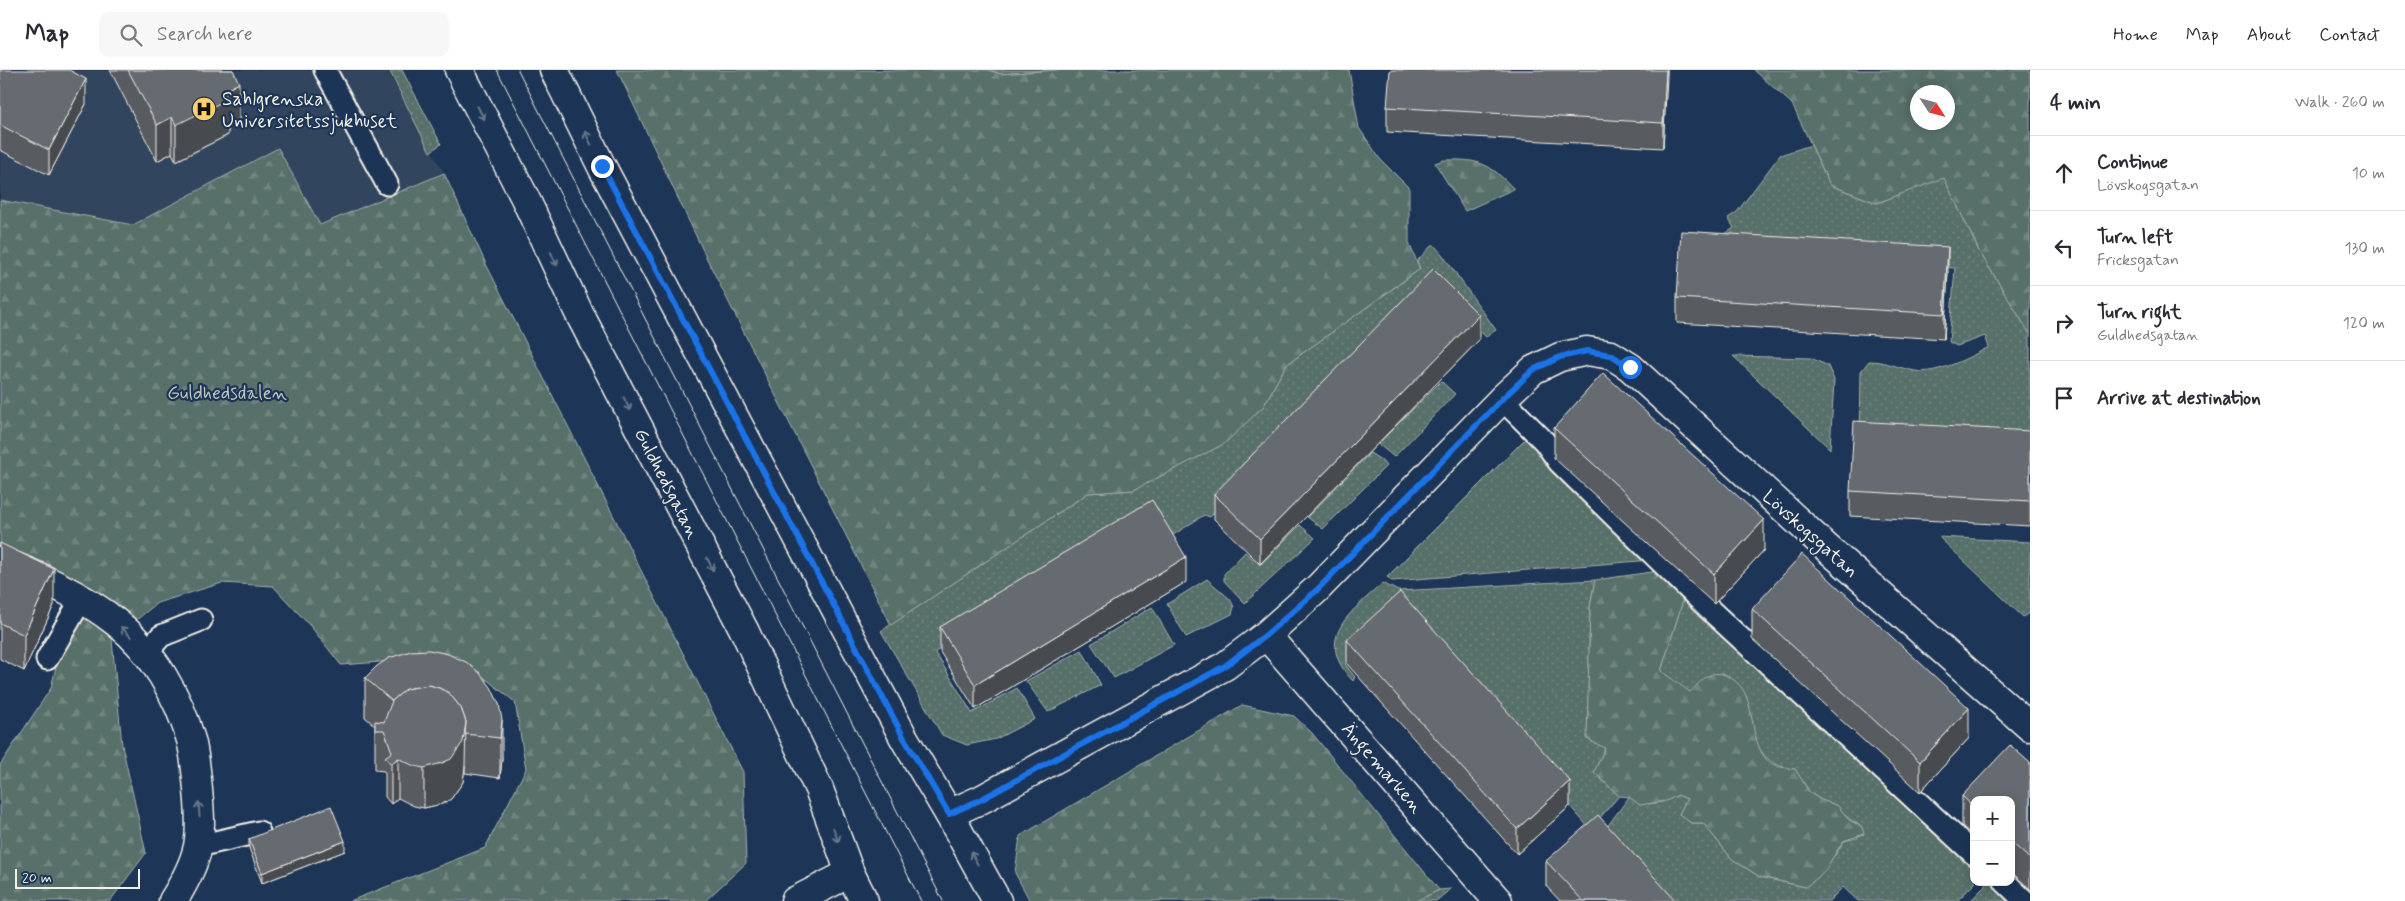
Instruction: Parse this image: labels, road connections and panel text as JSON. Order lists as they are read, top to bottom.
{
  "streets": {
    "street": ["Guldhedsgatan", "Lövskogsgatan", "Ängemarken"]
  },
  "parks": ["Guldhedsdalen"],
  "places": {
    "hospital": ["Sahlgrenska Universitetssjukhuset"]
  },
  "scale_bar": "20 m",
  "north": "bottom right",
  "page": {
    "header": "Map",
    "search": "Search here",
    "nav": [
      "Home",
      "Map",
      "About",
      "Contact"
    ],
    "heading": ["4 min", "Walk · 260 m"],
    "list": [
      ["Continue", "Lövskogsgatan", "10 m"],
      ["Turn left", "Fricksgatan", "130 m"],
      ["Turn right", "Guldhedsgatan", "120 m"],
      "Arrive at destination"
    ],
    "map_buttons": ["+", "−"],
    "scale": "20 m"
  }
}
